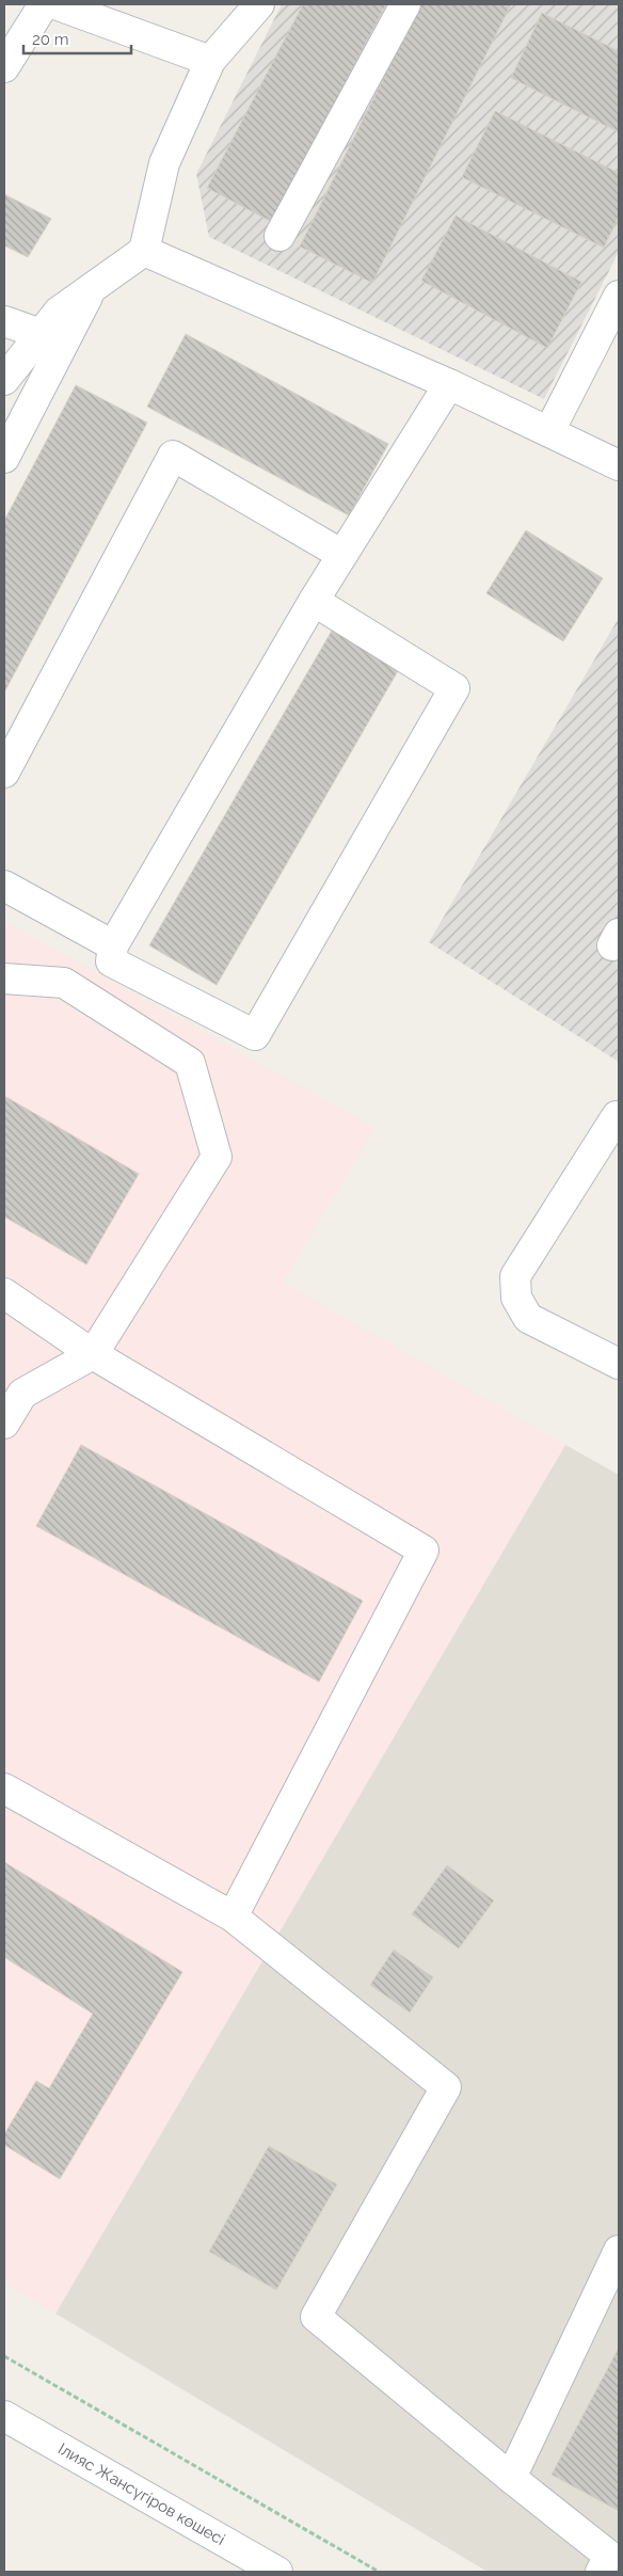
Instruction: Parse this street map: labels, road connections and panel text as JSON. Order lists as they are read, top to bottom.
{
  "streets": {
    "street": ["Ілияс Жансүгіров көшесі"]
  },
  "scale_bar": "20 m"
}
